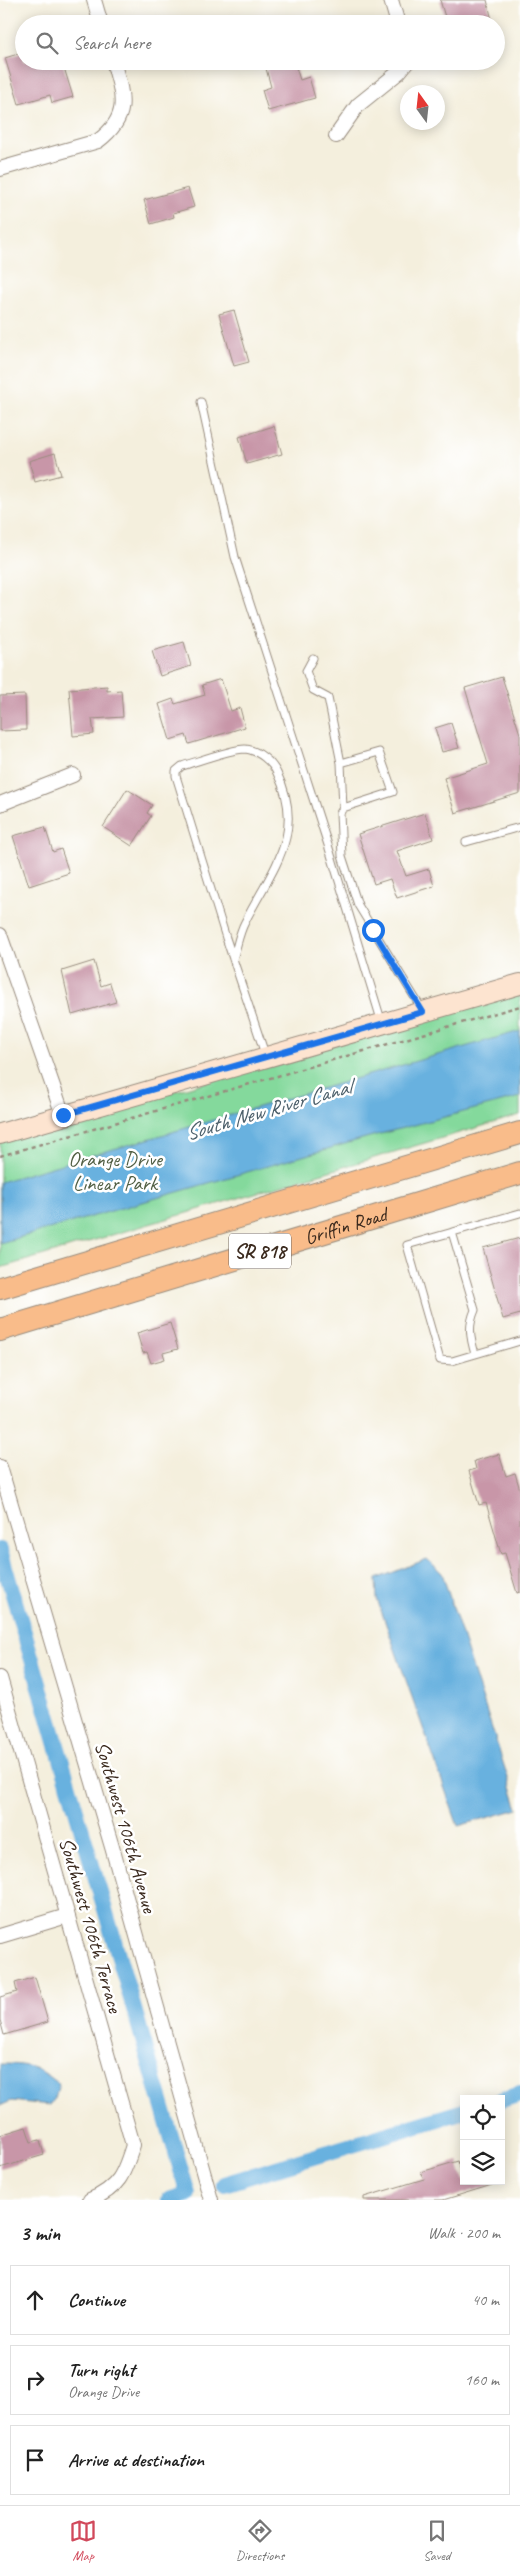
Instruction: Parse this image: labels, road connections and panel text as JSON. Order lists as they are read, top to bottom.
{
  "streets": {
    "main road": ["Griffin Road", "SR 818"],
    "street": ["Southwest 106th Avenue", "Southwest 106th Terrace"]
  },
  "water": ["South New River Canal"],
  "parks": ["Orange Drive Linear Park"],
  "north": "top",
  "page": {
    "search": "Search here",
    "heading": ["3 min", "Walk · 200 m"],
    "list": [
      ["Continue", "40 m"],
      ["Turn right", "Orange Drive", "160 m"],
      "Arrive at destination"
    ],
    "nav": ["Map", "Directions", "Saved"]
  }
}
